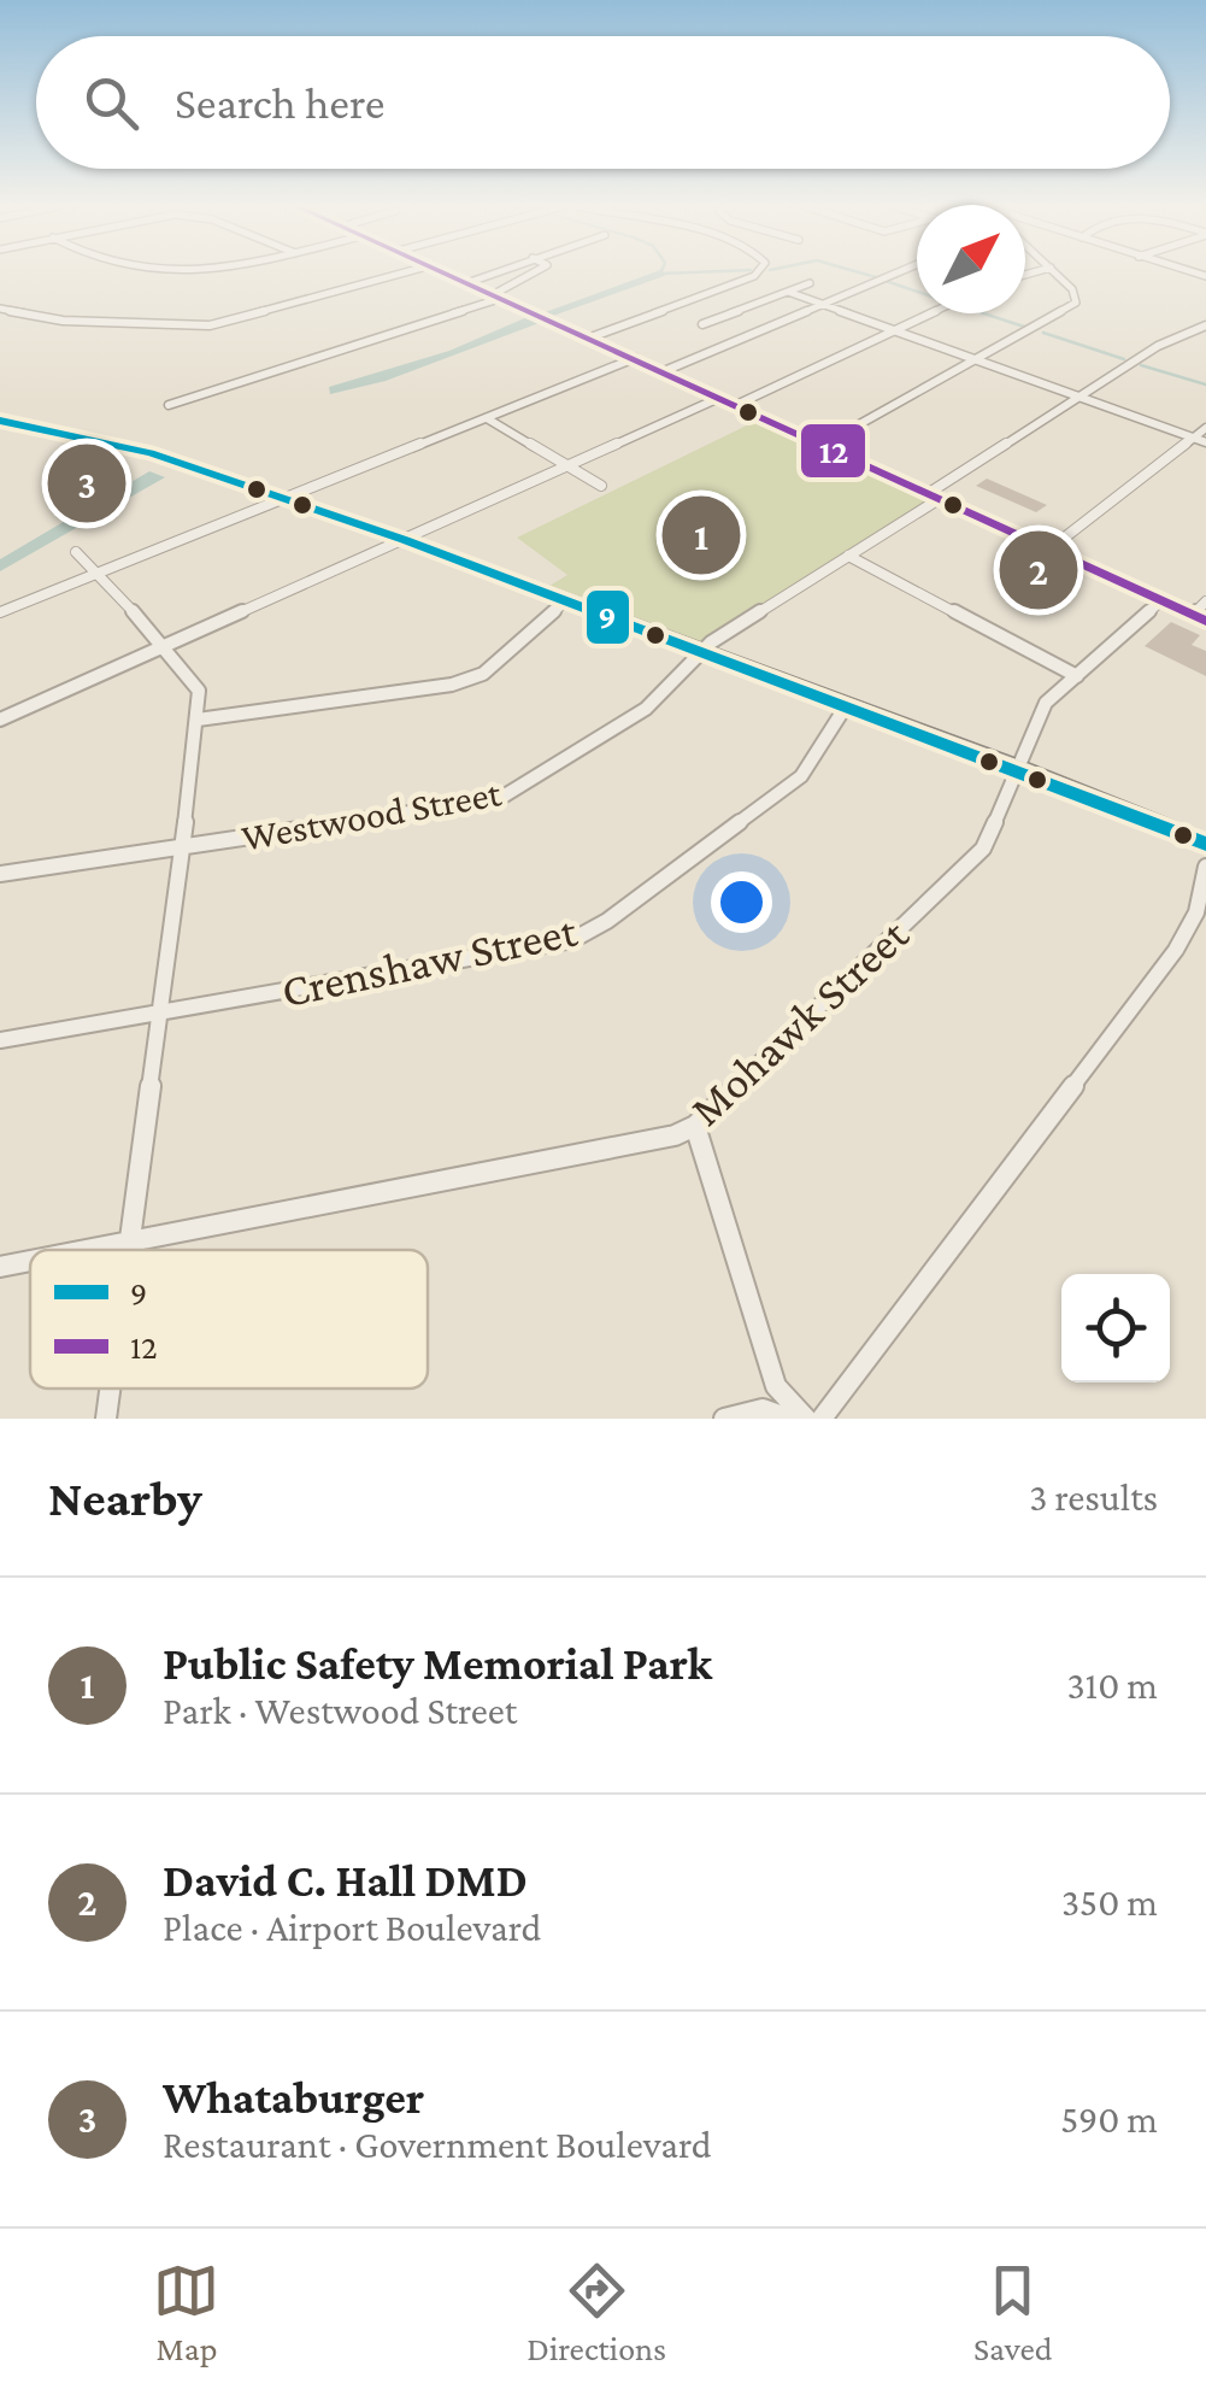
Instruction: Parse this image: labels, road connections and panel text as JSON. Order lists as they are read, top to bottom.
{
  "streets": {
    "street": ["Westwood Street", "Crenshaw Street", "Mohawk Street"]
  },
  "lines": ["transit line 12", "transit line 9"],
  "legend": ["9", "12"],
  "north": "top right",
  "page": {
    "search": "Search here",
    "pins": ["3", "1", "2"],
    "heading": ["Nearby", "3 results"],
    "list": [
      {
        "mark": "1",
        "name": "Public Safety Memorial Park",
        "note": "Park · Westwood Street",
        "value": "310 m"
      },
      {
        "mark": "2",
        "name": "David C. Hall DMD",
        "note": "Place · Airport Boulevard",
        "value": "350 m"
      },
      {
        "mark": "3",
        "name": "Whataburger",
        "note": "Restaurant · Government Boulevard",
        "value": "590 m"
      }
    ],
    "nav": ["Map", "Directions", "Saved"]
  }
}
